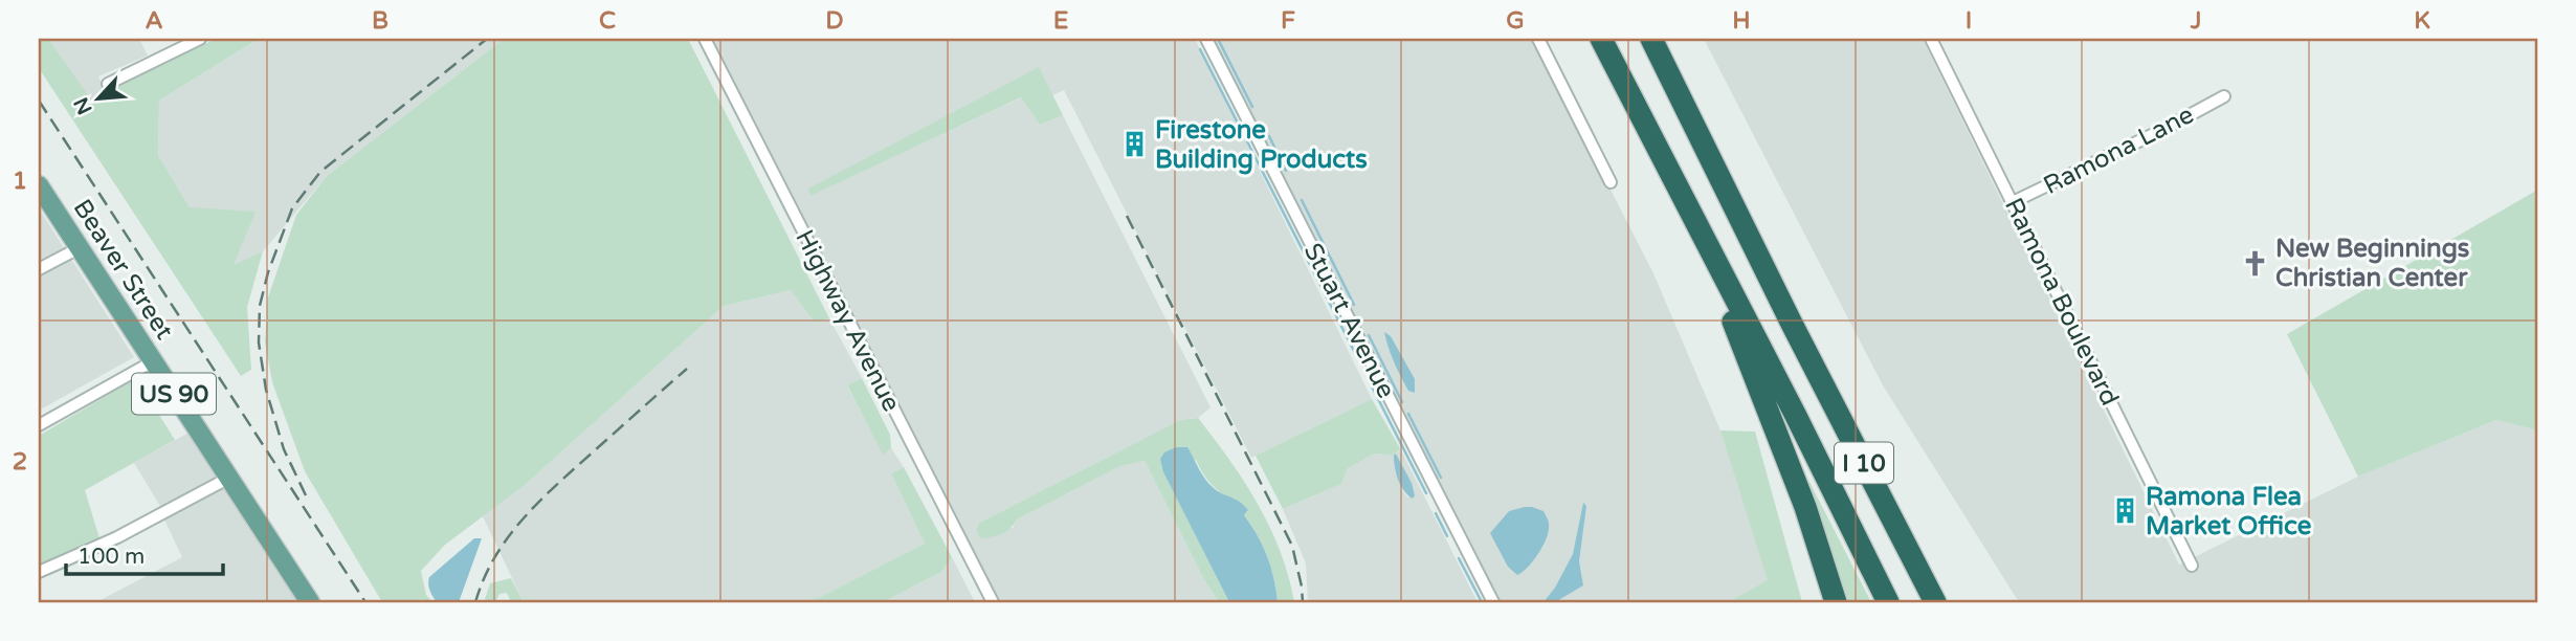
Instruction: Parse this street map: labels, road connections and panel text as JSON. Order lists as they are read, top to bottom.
{
  "streets": {
    "highway": ["I 10"],
    "main road": ["Beaver Street", "US 90"],
    "street": [
      "Ramona Lane",
      "Ramona Boulevard",
      "Highway Avenue",
      "Stuart Avenue"
    ]
  },
  "crossings": [
    ["Ramona Lane", "Ramona Boulevard"]
  ],
  "places": {
    "building": ["Firestone Building Products", "Ramona Flea Market Office"],
    "church": ["New Beginnings Christian Center"]
  },
  "scale_bar": "100 m",
  "north": "bottom left",
  "grid": {
    "columns": [
      "A",
      "B",
      "C",
      "D",
      "E",
      "F",
      "G",
      "H",
      "I",
      "J",
      "K"
    ],
    "rows": ["1", "2"]
  }
}
